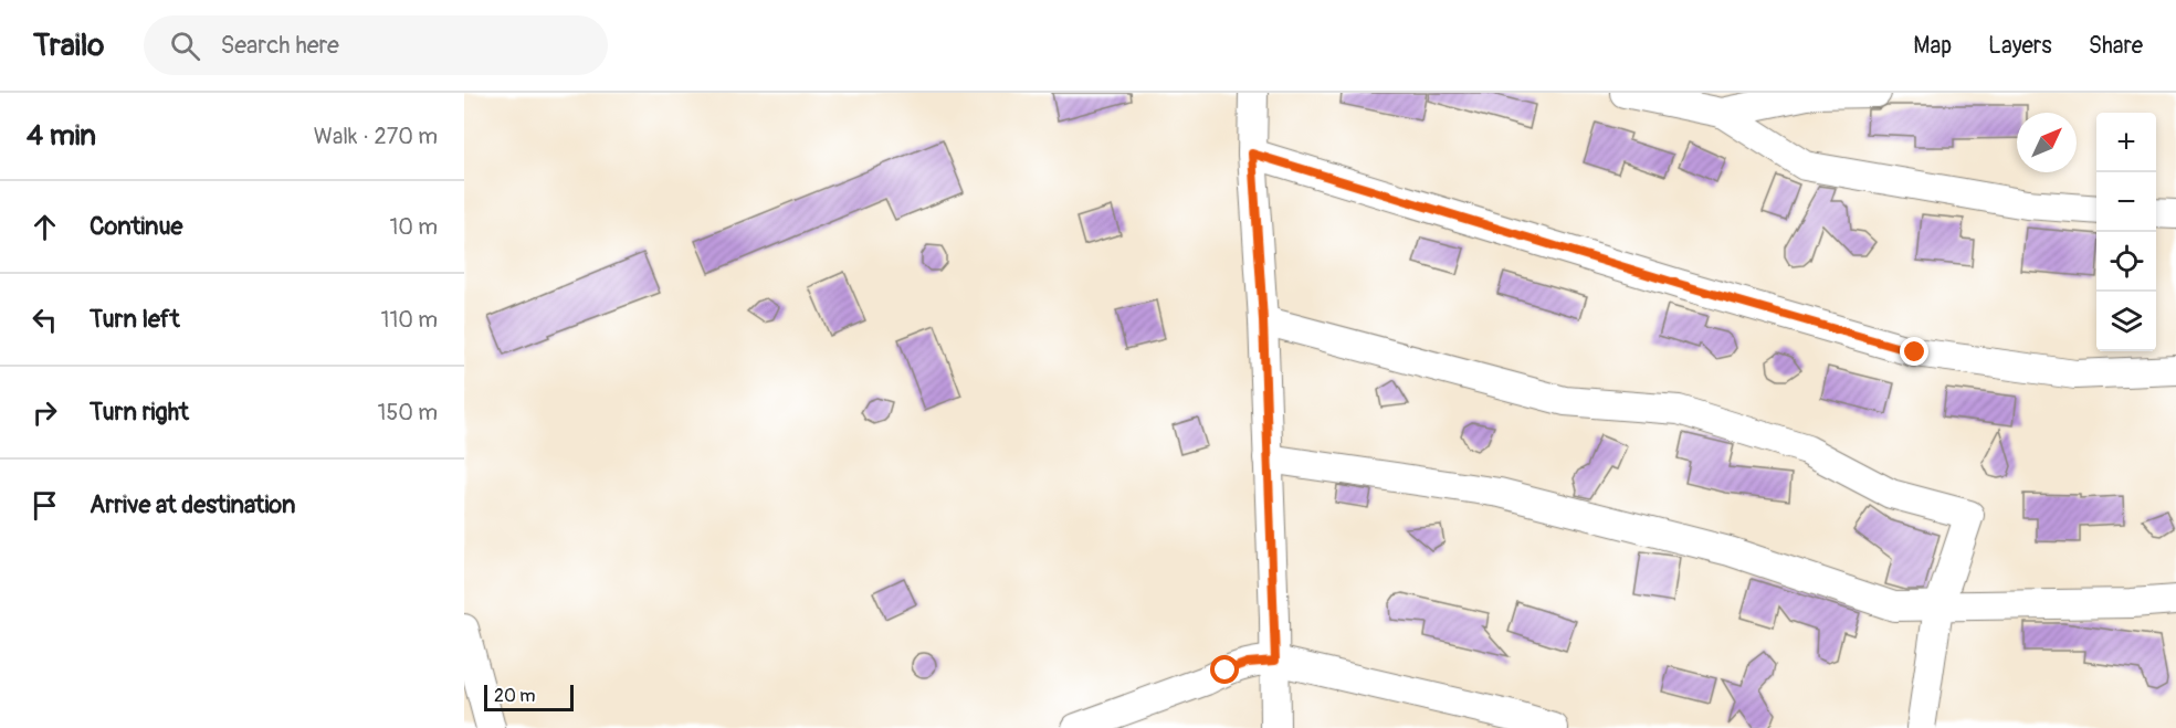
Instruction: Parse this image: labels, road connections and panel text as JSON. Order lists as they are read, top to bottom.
{
  "scale_bar": "20 m",
  "north": "top right",
  "page": {
    "header": "Trailo",
    "search": "Search here",
    "nav": ["Map", "Layers", "Share"],
    "heading": ["4 min", "Walk · 270 m"],
    "map_buttons": ["+", "−"],
    "list": [
      ["Continue", "10 m"],
      ["Turn left", "110 m"],
      ["Turn right", "150 m"],
      "Arrive at destination"
    ],
    "scale": "20 m"
  }
}
